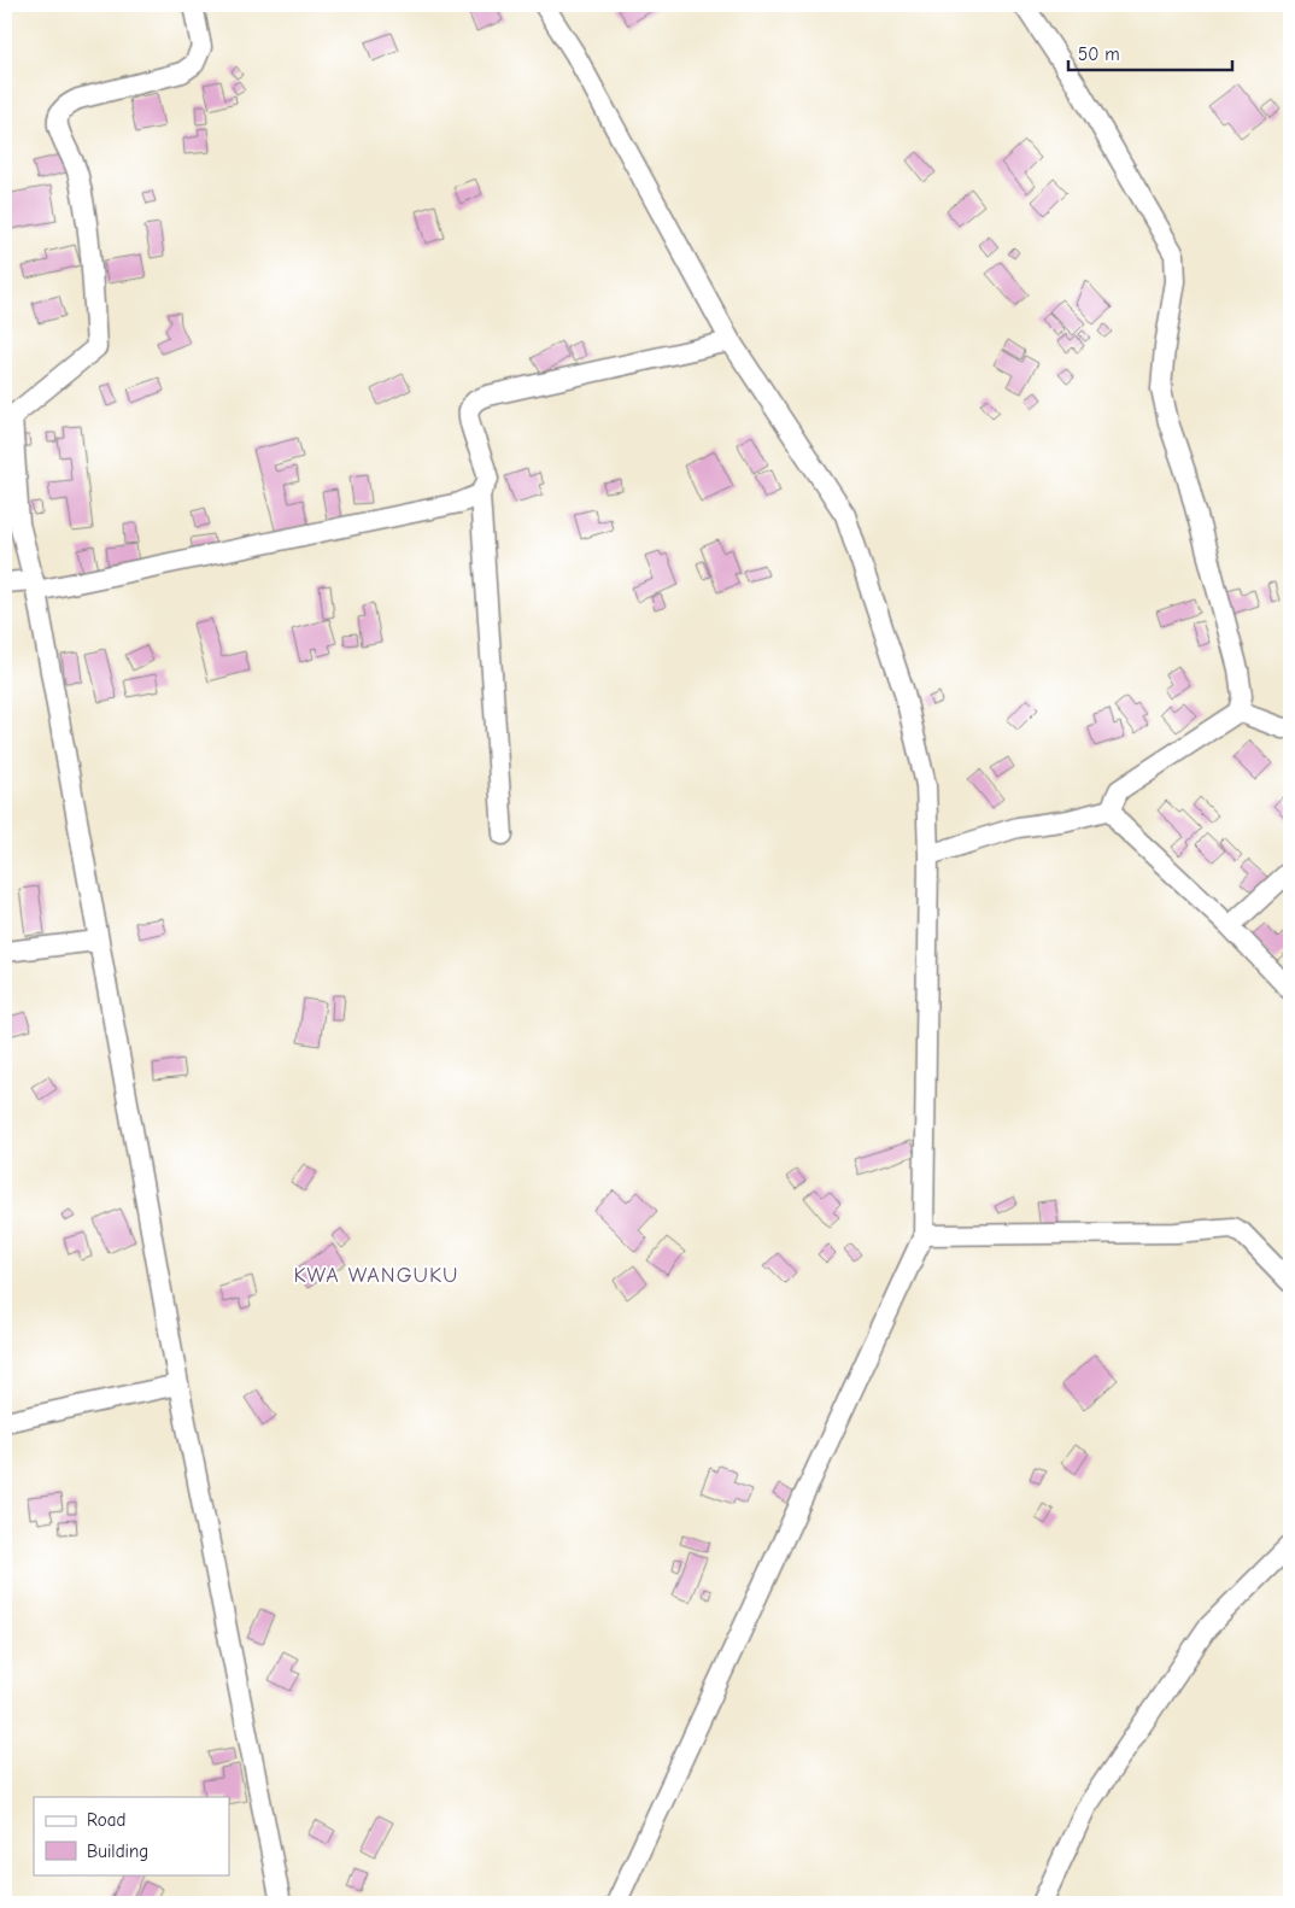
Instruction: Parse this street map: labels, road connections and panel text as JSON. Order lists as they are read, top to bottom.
{
  "districts": ["KWA WANGUKU"],
  "legend": ["Road", "Building"],
  "scale_bar": "50 m"
}
